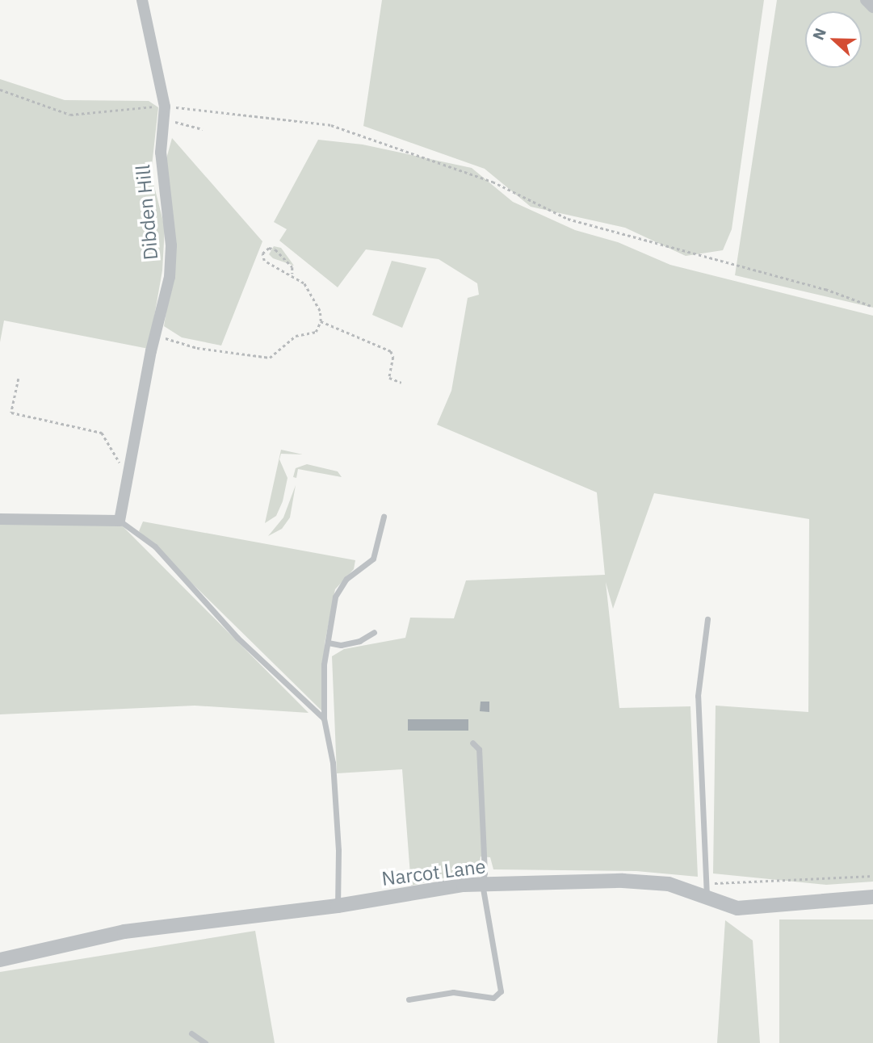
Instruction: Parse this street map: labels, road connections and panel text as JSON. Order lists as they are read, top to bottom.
{
  "streets": {
    "street": ["Dibden Hill", "Narcot Lane"]
  },
  "north": "left"
}
